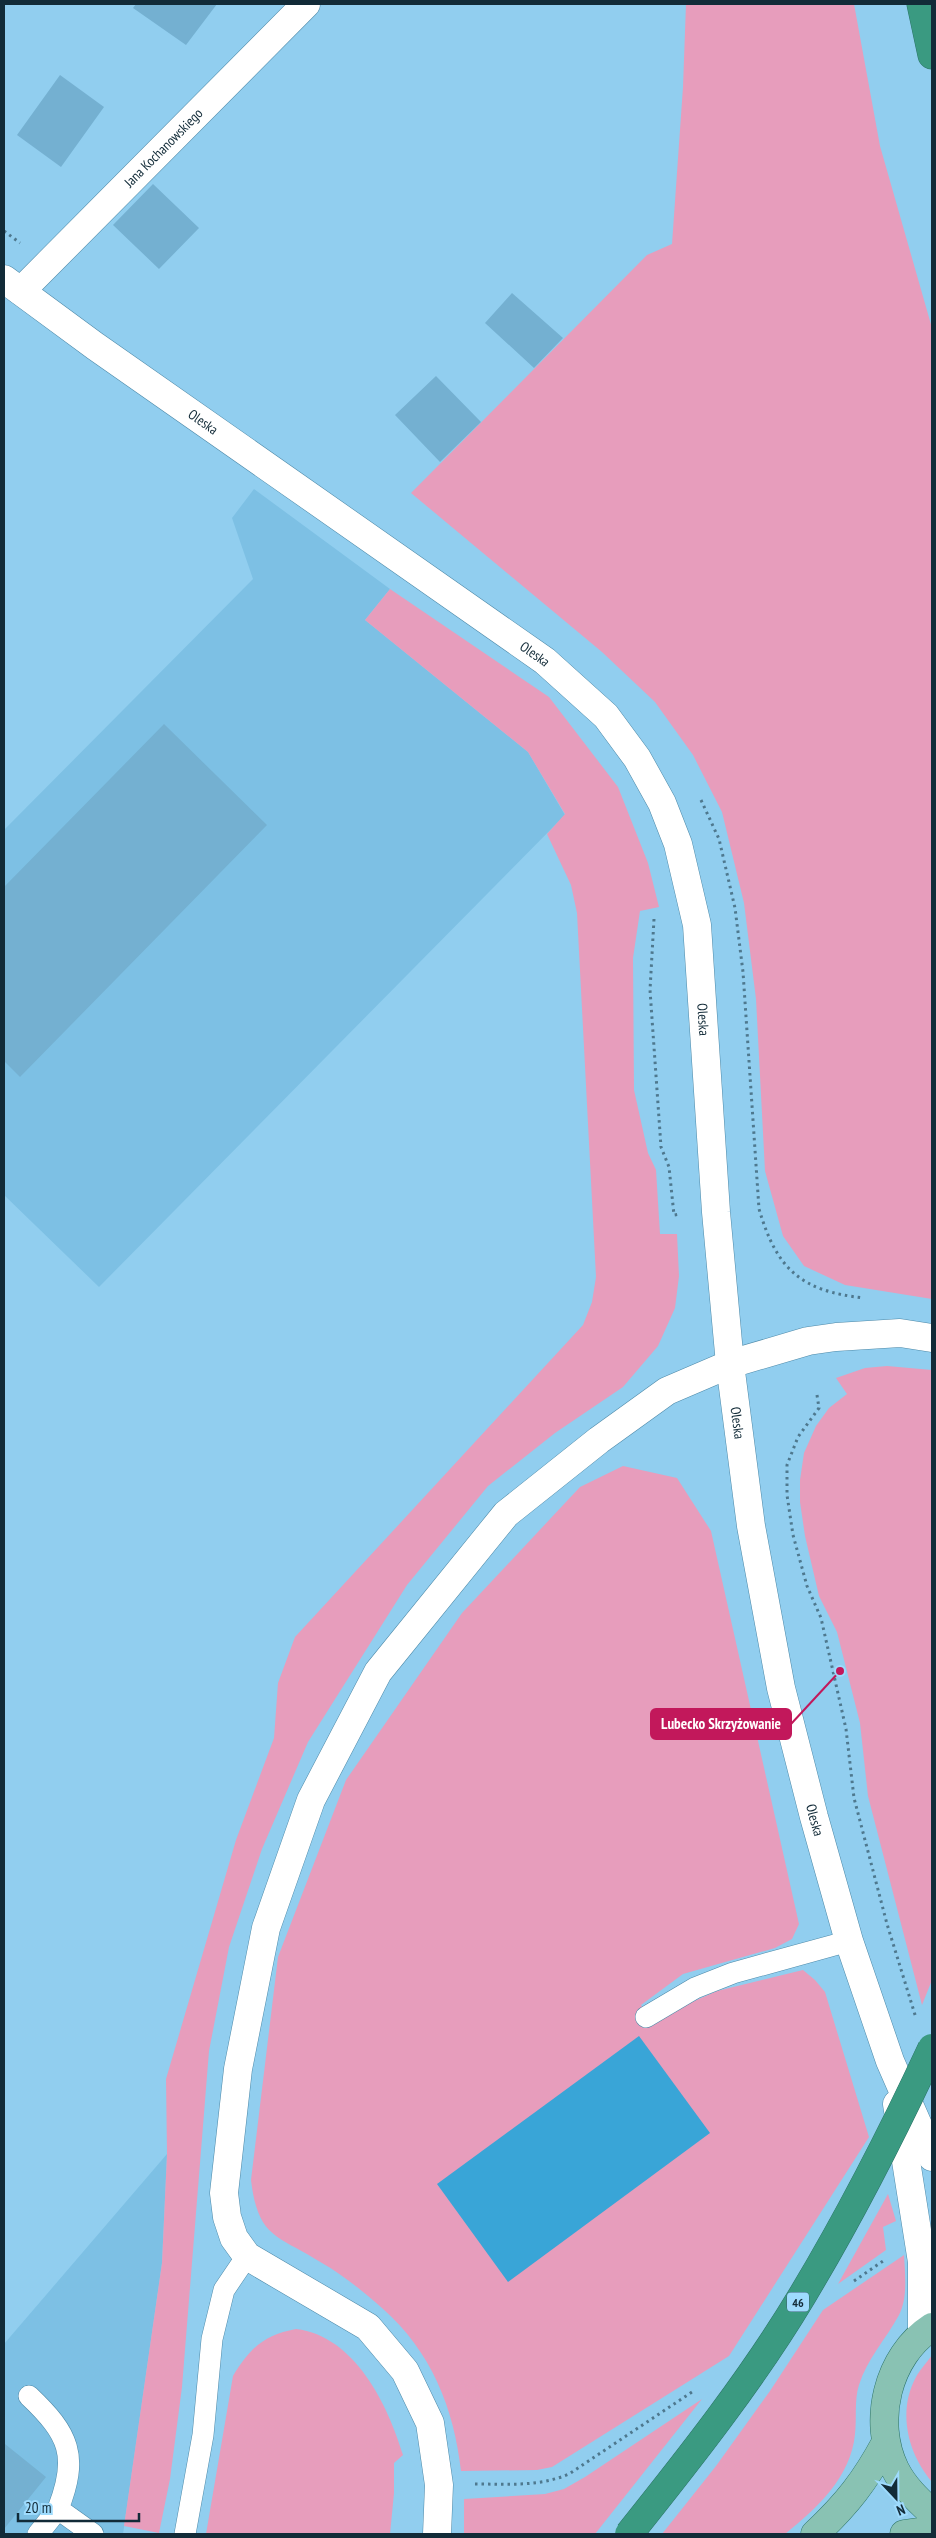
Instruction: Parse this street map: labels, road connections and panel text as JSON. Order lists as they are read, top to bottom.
{
  "streets": {
    "highway": ["46"],
    "street": ["Jana Kochanowskiego", "Oleska"]
  },
  "crossings": [
    ["Jana Kochanowskiego", "Oleska"]
  ],
  "places": ["Lubecko Skrzyżowanie"],
  "scale_bar": "20 m",
  "north": "bottom"
}
